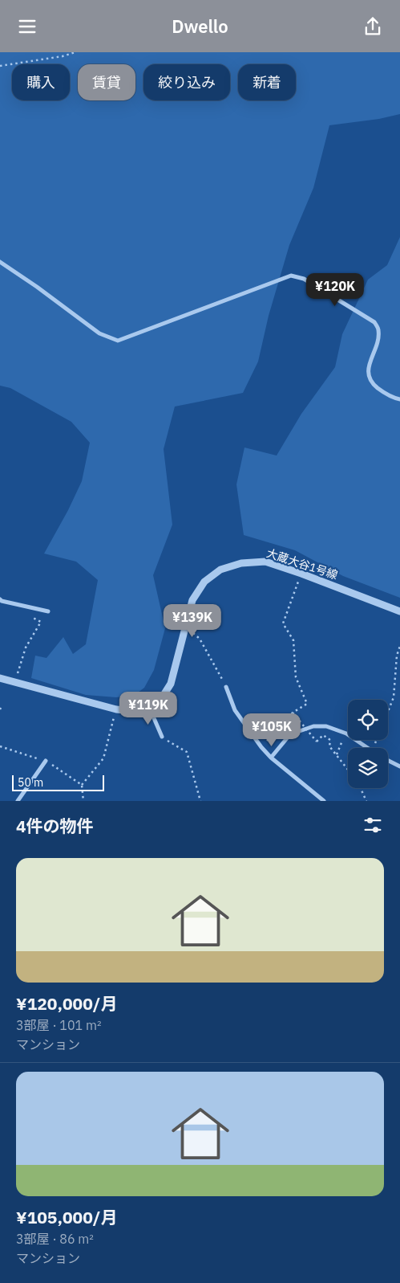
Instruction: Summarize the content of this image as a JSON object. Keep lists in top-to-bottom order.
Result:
{
  "streets": {
    "street": ["大蔵大谷1号線"]
  },
  "scale_bar": "50 m",
  "page": {
    "header": "Dwello",
    "chip": [
      "購入",
      "賃貸",
      "絞り込み",
      "新着"
    ],
    "price": [
      "¥120K",
      "¥139K",
      "¥119K",
      "¥105K"
    ],
    "scale": "50 m",
    "heading": "4件の物件",
    "list": [
      {
        "name": "¥120,000/月",
        "note": "3部屋 · 101 m² · マンション"
      },
      {
        "name": "¥105,000/月",
        "note": "3部屋 · 86 m² · マンション"
      }
    ]
  }
}
